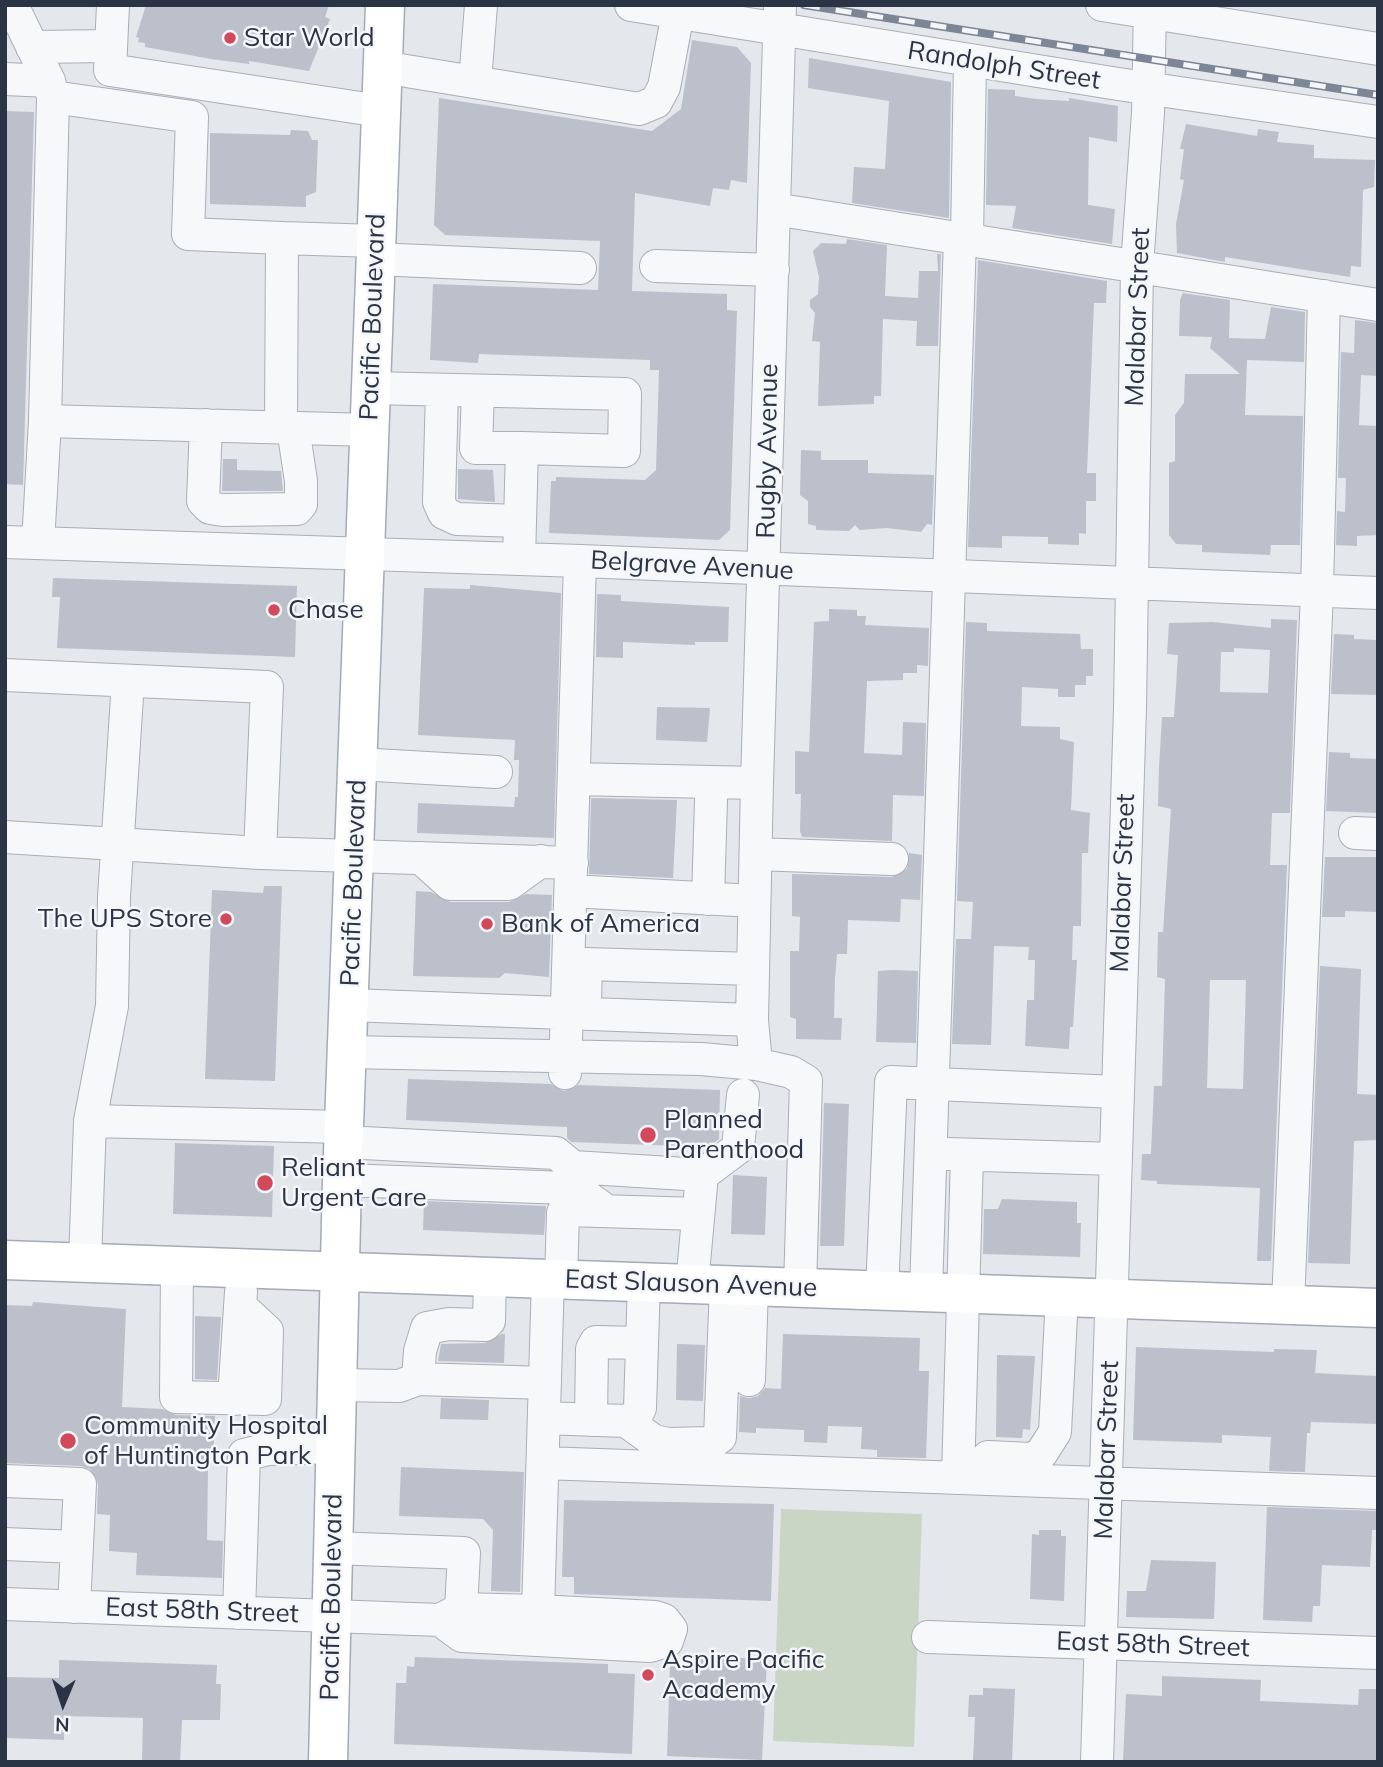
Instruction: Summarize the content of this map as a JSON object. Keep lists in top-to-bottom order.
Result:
{
  "streets": {
    "main road": ["Pacific Boulevard", "East Slauson Avenue"],
    "street": [
      "Randolph Street",
      "Malabar Street",
      "Rugby Avenue",
      "Belgrave Avenue",
      "East 58th Street"
    ]
  },
  "crossings": [
    ["Randolph Street", "Malabar Street"],
    ["Randolph Street", "Rugby Avenue"],
    ["Pacific Boulevard", "Belgrave Avenue"],
    ["Pacific Boulevard", "East Slauson Avenue"],
    ["Pacific Boulevard", "East 58th Street"],
    ["Malabar Street", "Belgrave Avenue"],
    ["Malabar Street", "East Slauson Avenue"],
    ["Malabar Street", "East 58th Street"],
    ["Rugby Avenue", "Belgrave Avenue"]
  ],
  "places": [
    "Star World",
    "Chase",
    "The UPS Store",
    "Bank of America",
    "Planned Parenthood",
    "Reliant Urgent Care",
    "Community Hospital of Huntington Park",
    "Aspire Pacific Academy"
  ],
  "north": "bottom"
}
